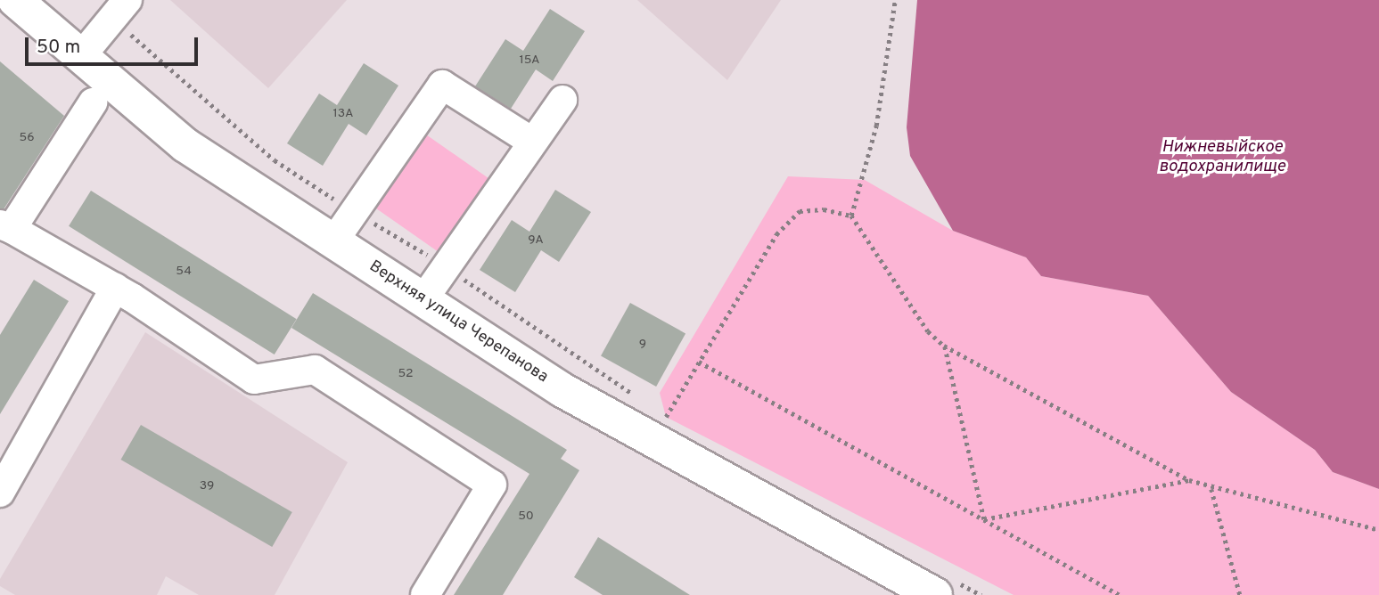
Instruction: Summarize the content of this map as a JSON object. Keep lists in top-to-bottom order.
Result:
{
  "streets": {
    "main road": ["Верхняя улица Черепанова"]
  },
  "water": ["Нижневыйское водохранилище"],
  "house_numbers": [
    "15А",
    "13А",
    "56",
    "9А",
    "54",
    "9",
    "52",
    "39",
    "50"
  ],
  "scale_bar": "50 m"
}
